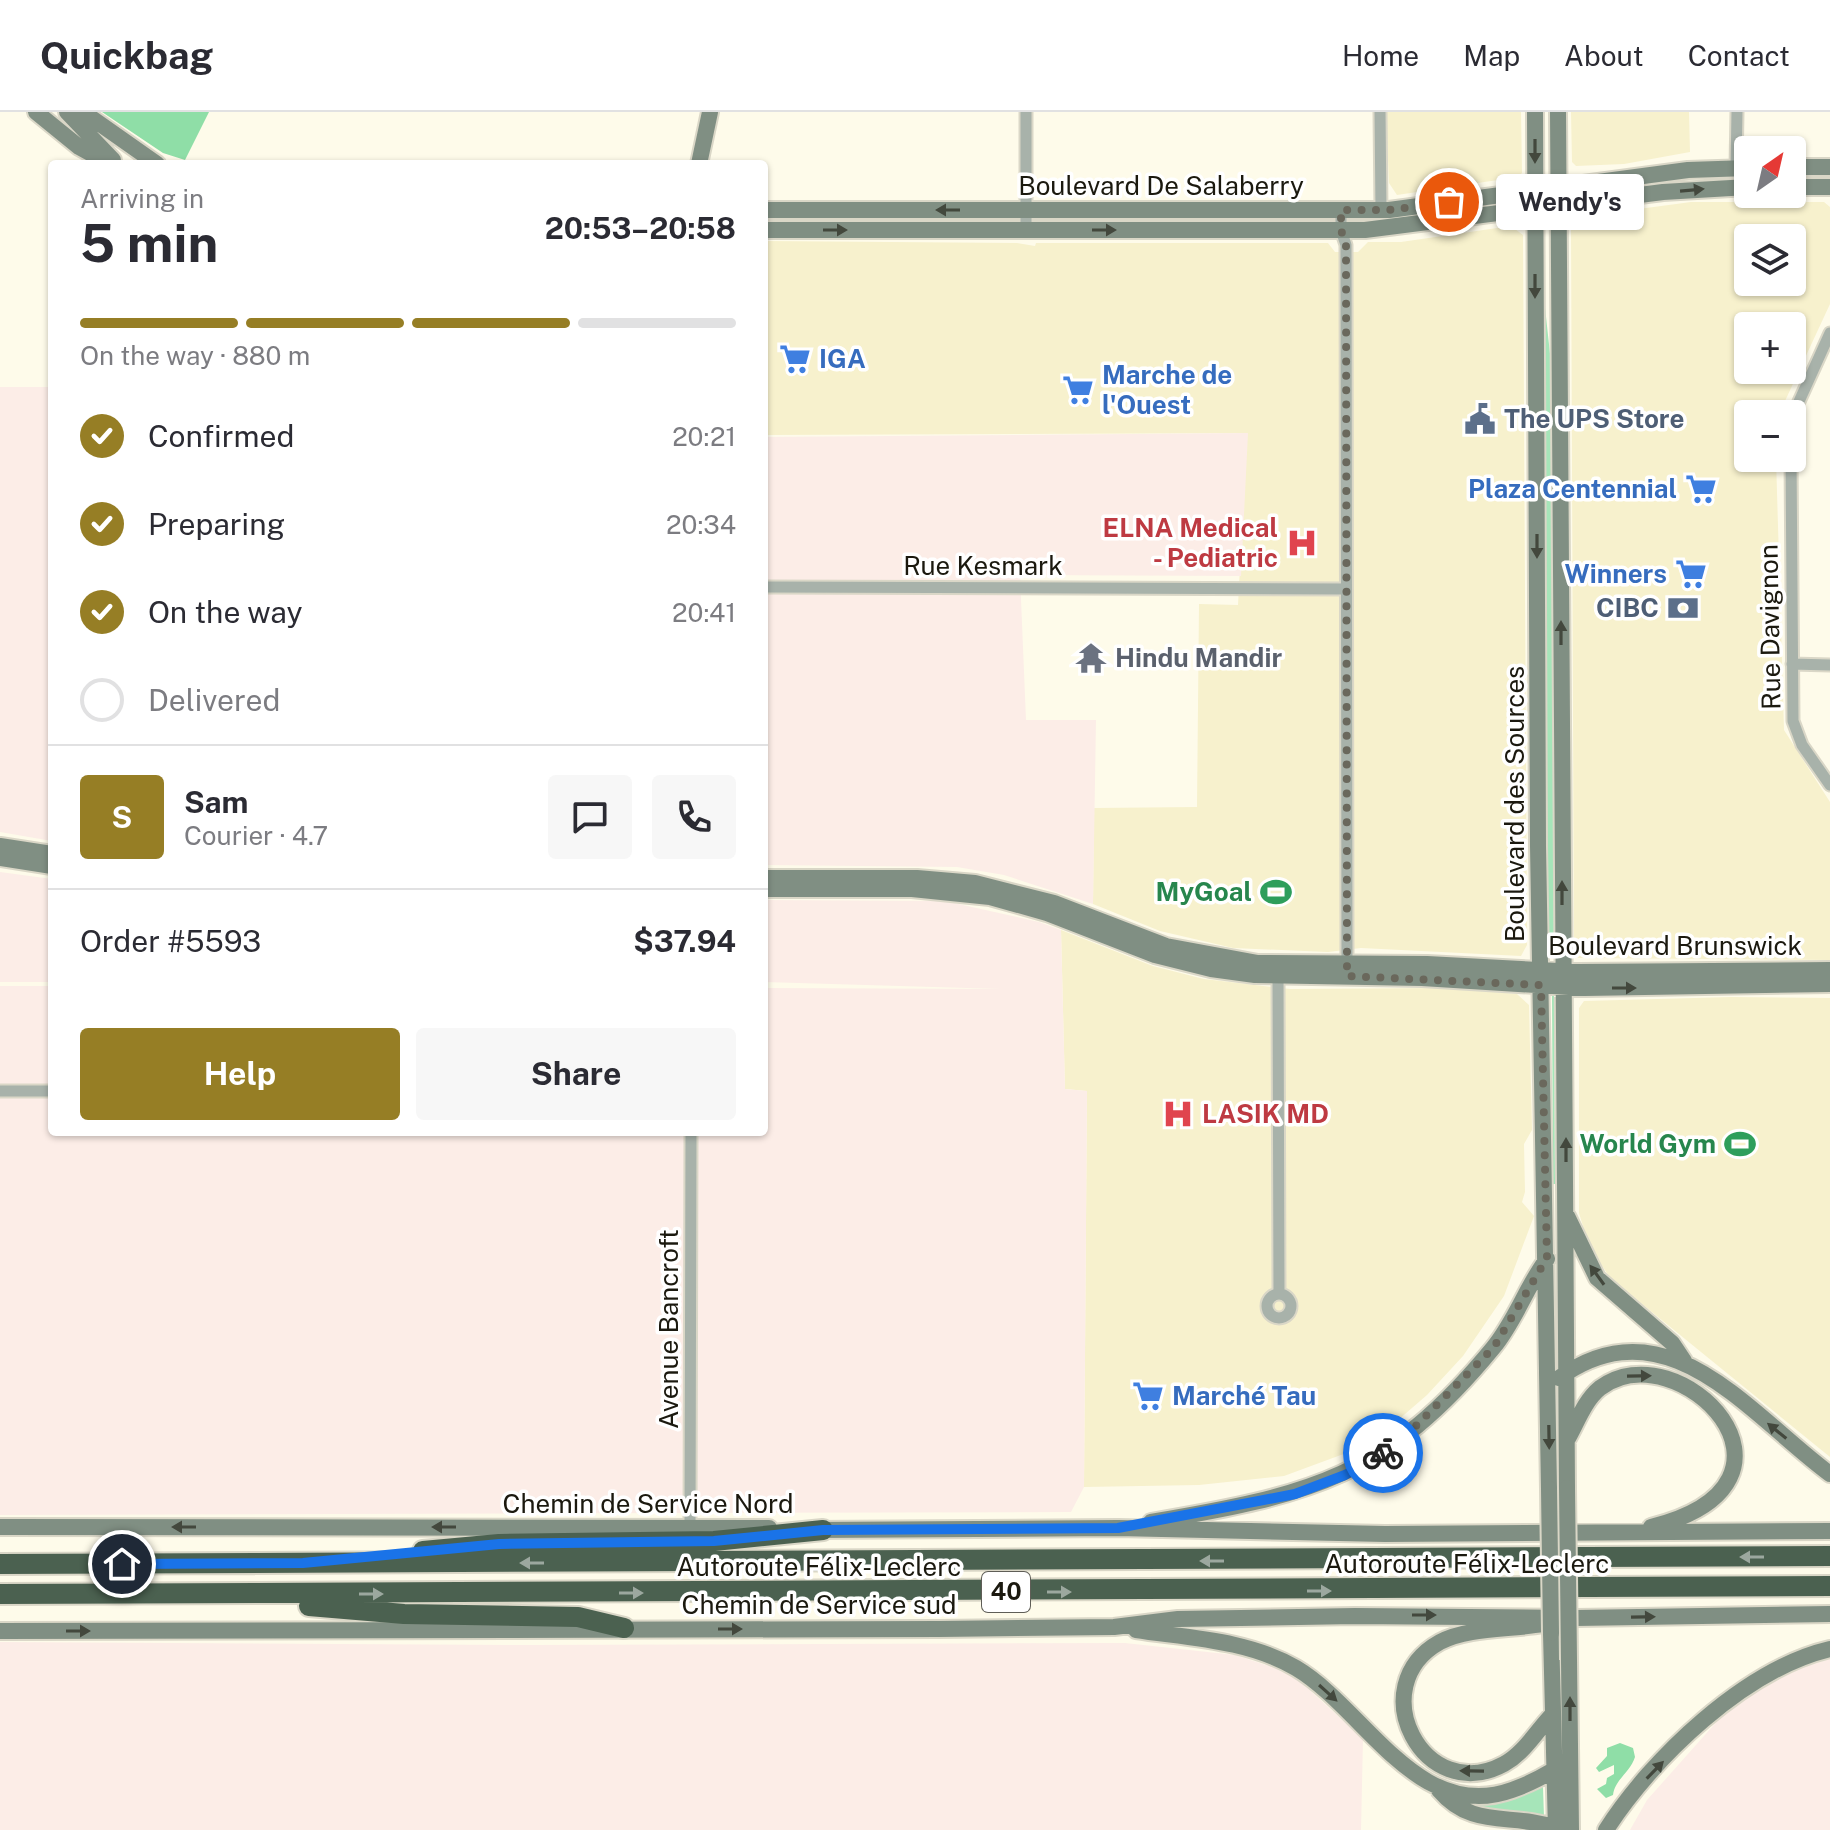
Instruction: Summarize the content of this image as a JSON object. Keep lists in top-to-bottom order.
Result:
{
  "streets": {
    "highway": ["Autoroute Félix-Leclerc", "40"],
    "main road": [
      "Boulevard De Salaberry",
      "Boulevard des Sources",
      "Boulevard Brunswick",
      "Chemin de Service Nord",
      "Chemin de Service sud"
    ],
    "street": ["Rue Kesmark", "Rue Davignon", "Avenue Bancroft"]
  },
  "crossings": [
    ["Boulevard De Salaberry", "Boulevard des Sources"],
    ["Boulevard des Sources", "Boulevard Brunswick"],
    ["Avenue Bancroft", "Chemin de Service Nord"]
  ],
  "one_way": ["Chemin de Service Nord", "Chemin de Service sud"],
  "places": {
    "other": ["Wendy's"],
    "supermarket": [
      "IGA",
      "Marche de l'Ouest",
      "Plaza Centennial",
      "Winners",
      "Marché Tau"
    ],
    "public building": ["The UPS Store"],
    "hospital": ["ELNA Medical - Pediatric", "LASIK MD"],
    "bank": ["CIBC"],
    "temple": ["Hindu Mandir"],
    "sports": ["MyGoal", "World Gym"]
  },
  "north": "top right",
  "page": {
    "header": "Quickbag",
    "nav": [
      "Home",
      "Map",
      "About",
      "Contact"
    ],
    "map_buttons": ["+", "−"],
    "heading": ["5 min", "Arriving in", "20:53–20:58"],
    "panel": [
      "Sam",
      "Courier · 4.7",
      "Order #5593",
      "$37.94"
    ],
    "bubble": "Wendy's",
    "bar": "On the way · 880 m",
    "list": [
      ["Confirmed", "20:21"],
      ["Preparing", "20:34"],
      ["On the way", "20:41"],
      "Delivered"
    ],
    "round": "S",
    "buttons": ["Help", "Share"]
  }
}
